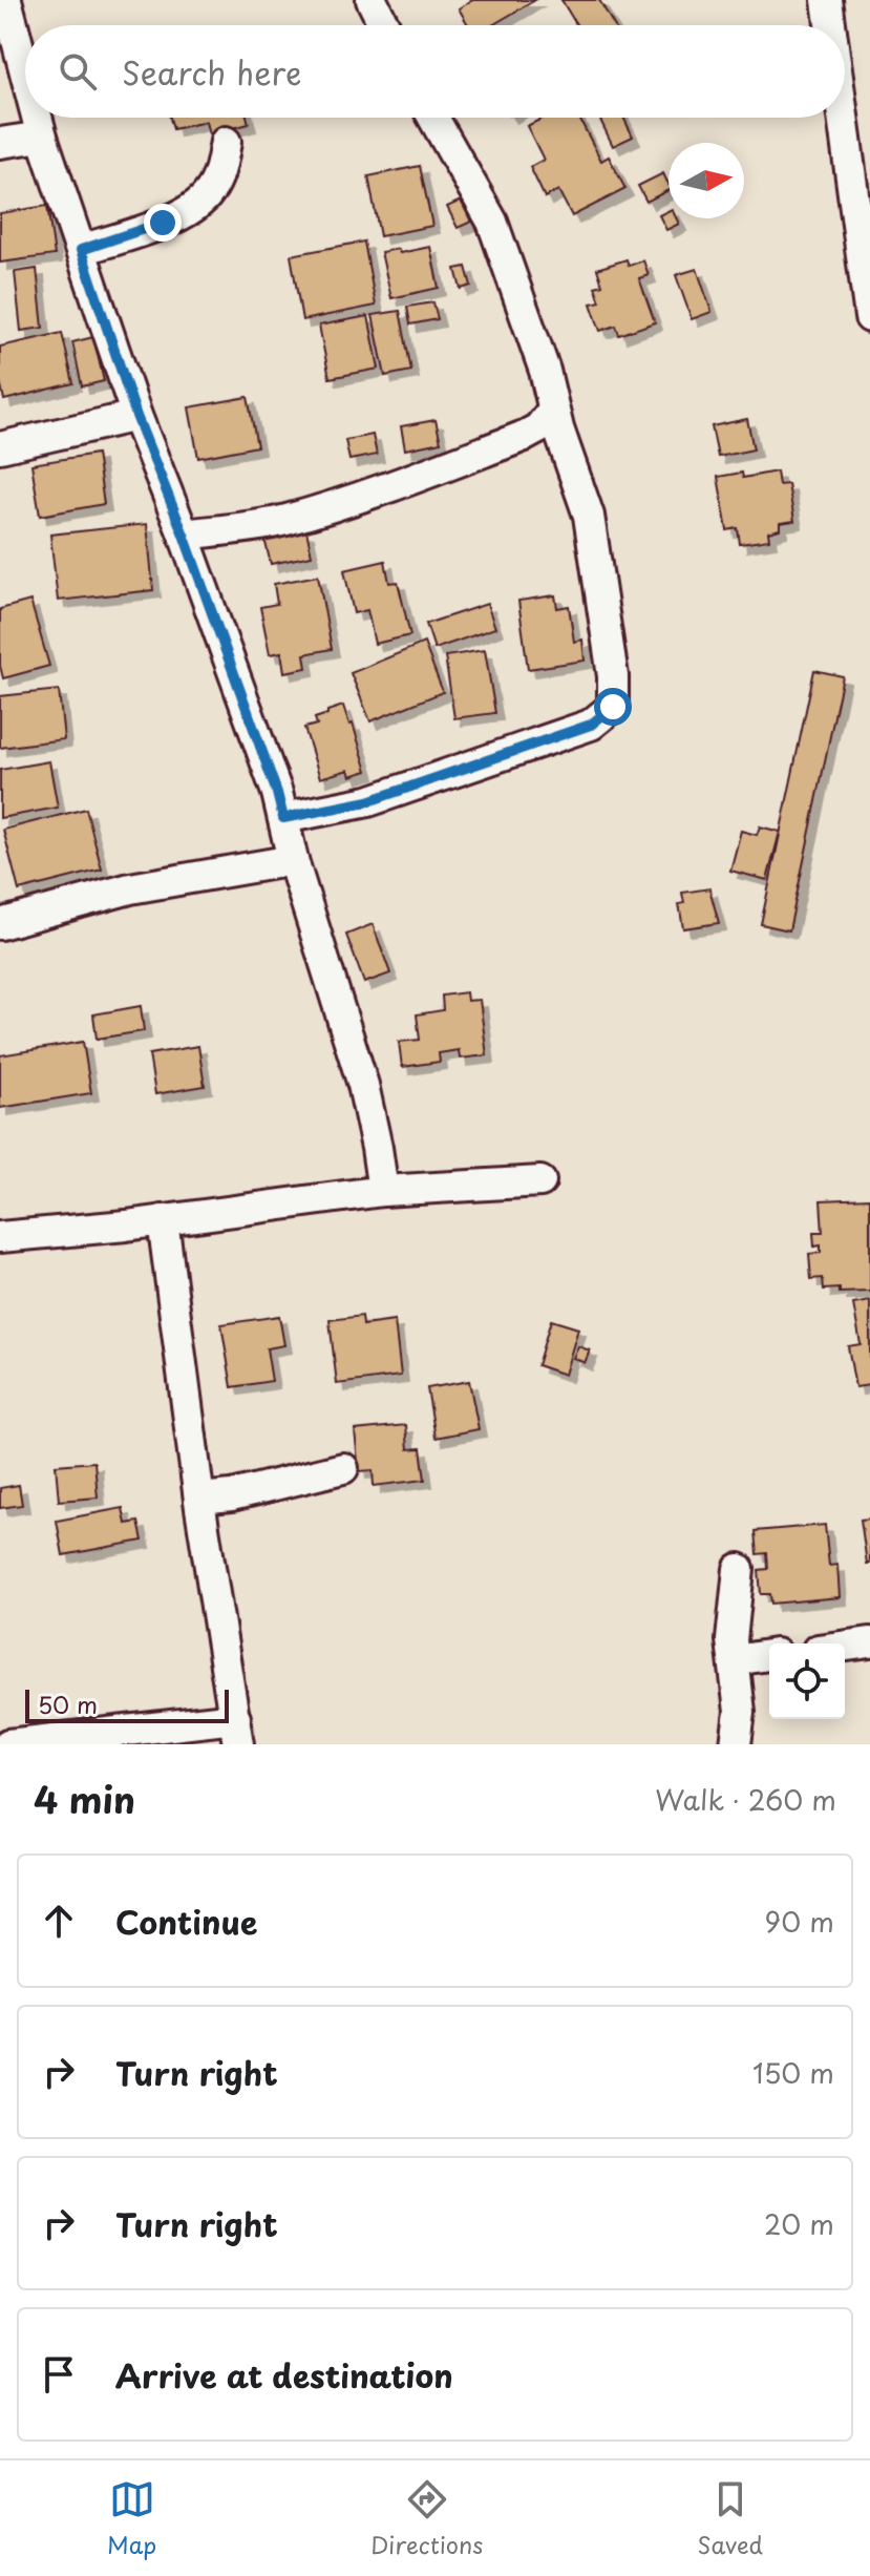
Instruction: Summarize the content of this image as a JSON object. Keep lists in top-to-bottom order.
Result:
{
  "scale_bar": "50 m",
  "north": "right",
  "page": {
    "search": "Search here",
    "scale": "50 m",
    "heading": ["4 min", "Walk · 260 m"],
    "list": [
      ["Continue", "90 m"],
      ["Turn right", "150 m"],
      ["Turn right", "20 m"],
      "Arrive at destination"
    ],
    "nav": ["Map", "Directions", "Saved"]
  }
}
